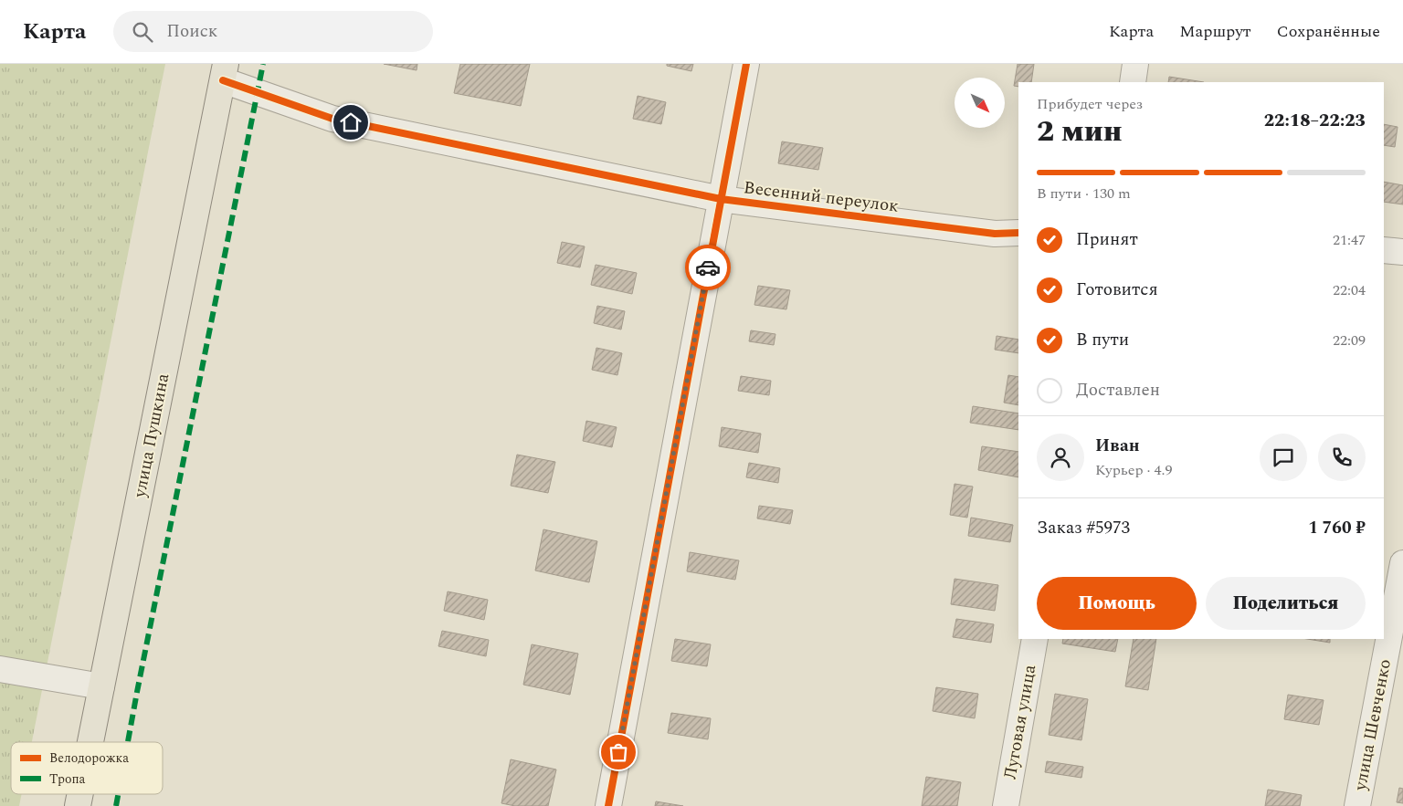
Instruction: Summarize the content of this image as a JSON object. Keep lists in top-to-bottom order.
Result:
{
  "streets": {
    "main road": ["улица Пушкина"],
    "street": ["Весенний переулок", "Луговая улица", "улица Шевченко"]
  },
  "crossings": [
    ["Весенний переулок", "улица Пушкина"]
  ],
  "legend": ["Велодорожка", "Тропа"],
  "north": "bottom right",
  "page": {
    "header": "Карта",
    "search": "Поиск",
    "nav": ["Карта", "Маршрут", "Сохранённые"],
    "heading": ["2 мин", "Прибудет через", "22:18–22:23"],
    "panel": [
      "Иван",
      "Курьер · 4.9",
      "Заказ #5973",
      "1 760 ₽"
    ],
    "bar": "В пути · 130 m",
    "list": [
      ["Принят", "21:47"],
      ["Готовится", "22:04"],
      ["В пути", "22:09"],
      "Доставлен"
    ],
    "buttons": ["Помощь", "Поделиться"]
  }
}
